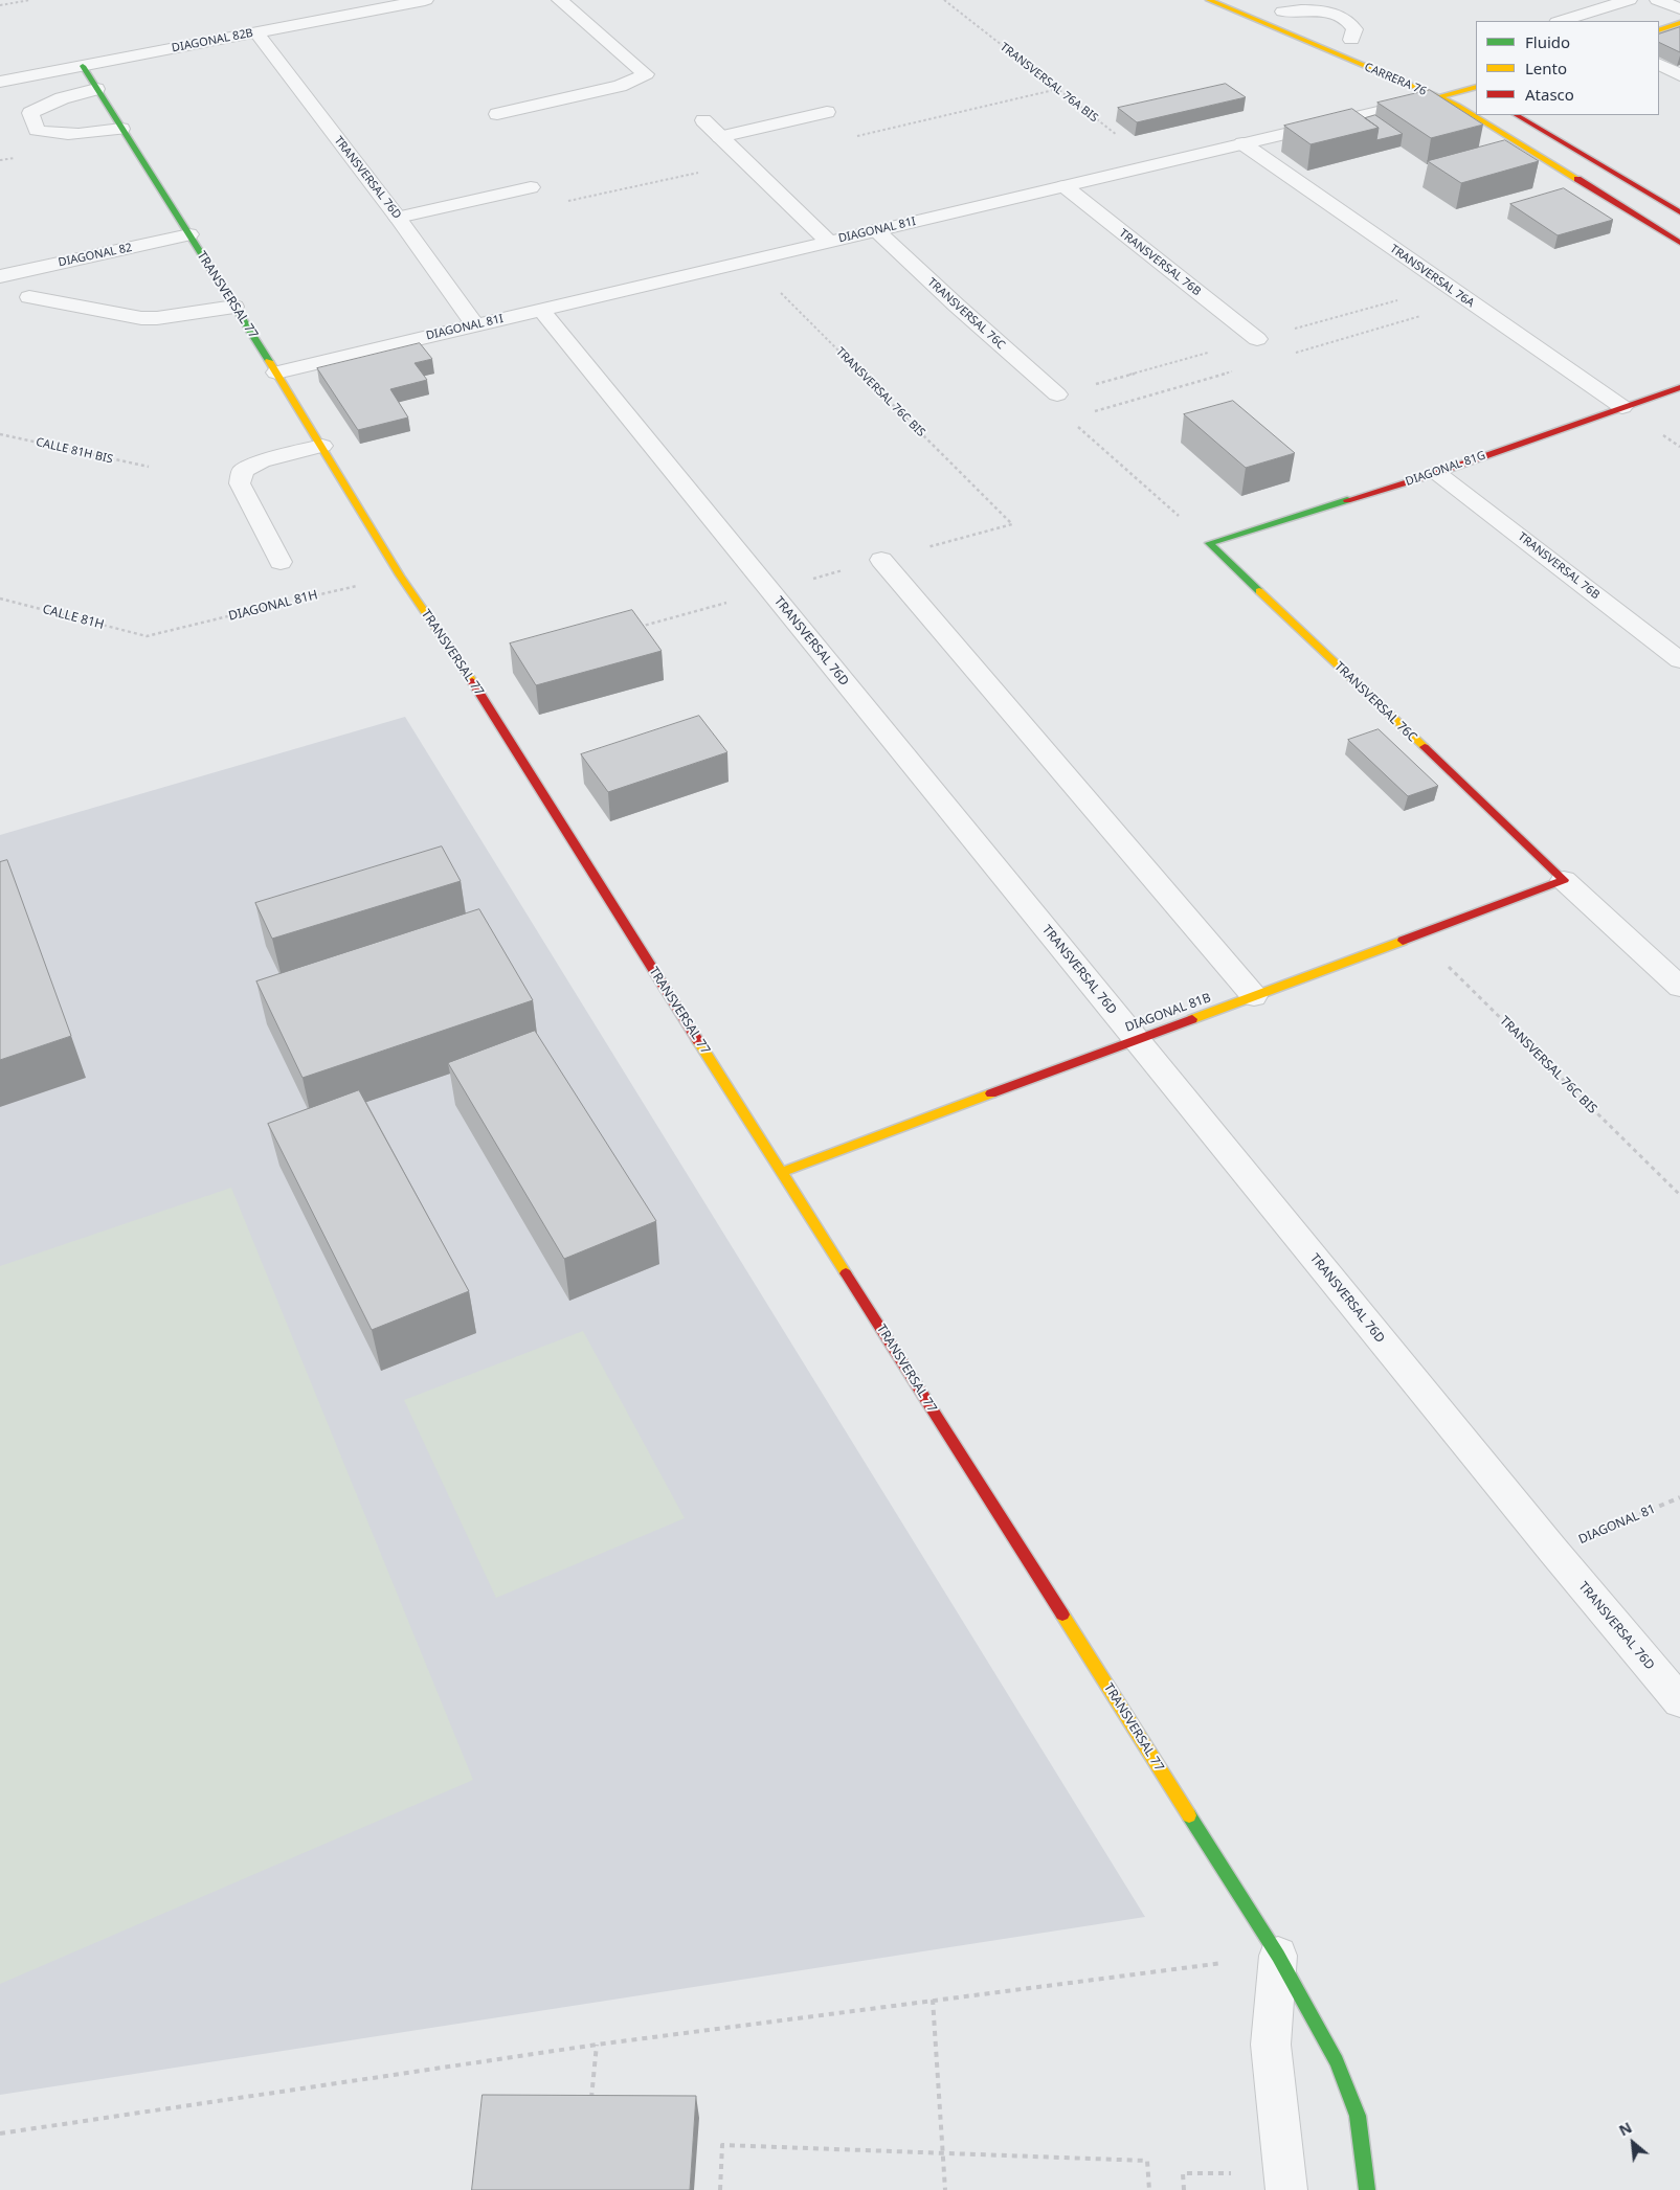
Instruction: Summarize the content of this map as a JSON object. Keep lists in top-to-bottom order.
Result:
{
  "streets": {
    "street": [
      "DIAGONAL 82B",
      "CARRERA 76",
      "TRANSVERSAL 76D",
      "DIAGONAL 81I",
      "DIAGONAL 82",
      "TRANSVERSAL 76B",
      "TRANSVERSAL 76A",
      "TRANSVERSAL 77",
      "TRANSVERSAL 76C",
      "DIAGONAL 81G",
      "DIAGONAL 81B"
    ],
    "path": [
      "TRANSVERSAL 76A BIS",
      "TRANSVERSAL 76C BIS",
      "CALLE 81H BIS",
      "DIAGONAL 81H",
      "CALLE 81H",
      "DIAGONAL 81"
    ]
  },
  "crossings": [
    ["DIAGONAL 82B", "TRANSVERSAL 76D"],
    ["DIAGONAL 82B", "TRANSVERSAL 77"],
    ["CARRERA 76", "DIAGONAL 81I"],
    ["TRANSVERSAL 76A BIS", "DIAGONAL 81I"],
    ["TRANSVERSAL 76D", "DIAGONAL 81I"],
    ["TRANSVERSAL 76D", "DIAGONAL 81B"],
    ["TRANSVERSAL 76D", "DIAGONAL 81"],
    ["DIAGONAL 81I", "TRANSVERSAL 76B"],
    ["DIAGONAL 81I", "TRANSVERSAL 76A"],
    ["DIAGONAL 81I", "TRANSVERSAL 77"],
    ["DIAGONAL 81I", "TRANSVERSAL 76C"],
    ["DIAGONAL 81I", "TRANSVERSAL 76C BIS"],
    ["DIAGONAL 82", "TRANSVERSAL 77"],
    ["TRANSVERSAL 76B", "DIAGONAL 81G"],
    ["TRANSVERSAL 76A", "DIAGONAL 81G"],
    ["TRANSVERSAL 77", "DIAGONAL 81H"],
    ["TRANSVERSAL 77", "DIAGONAL 81B"],
    ["TRANSVERSAL 76C", "DIAGONAL 81G"],
    ["TRANSVERSAL 76C", "DIAGONAL 81B"],
    ["TRANSVERSAL 76C BIS", "DIAGONAL 81B"],
    ["DIAGONAL 81H", "CALLE 81H"]
  ],
  "legend": ["Fluido", "Lento", "Atasco"],
  "north": "top left"
}
